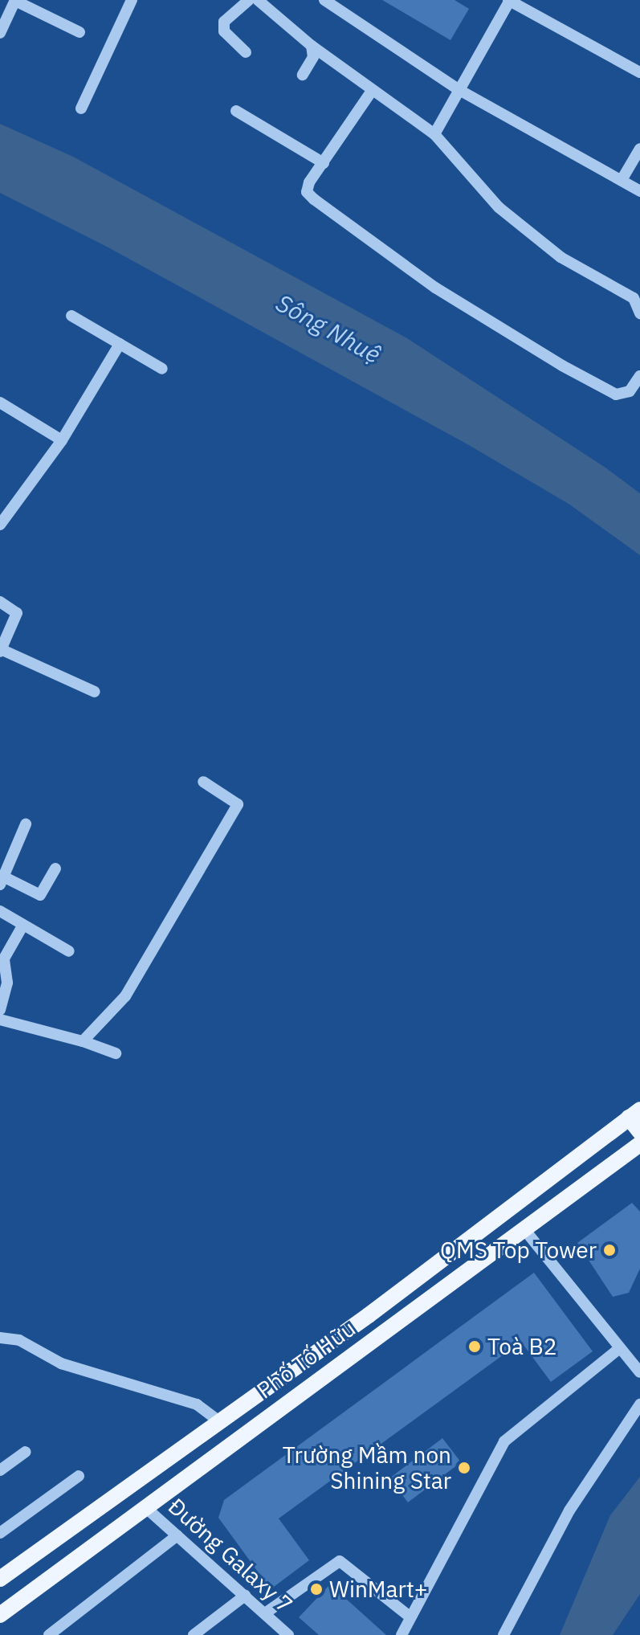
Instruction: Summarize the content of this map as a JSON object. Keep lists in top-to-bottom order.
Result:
{
  "streets": {
    "main road": ["Phố Tố Hữu"],
    "street": ["Đường Galaxy 7"]
  },
  "crossings": [
    ["Phố Tố Hữu", "Đường Galaxy 7"]
  ],
  "water": ["Sông Nhuệ"],
  "places": [
    "QMS Top Tower",
    "Toà B2",
    "Trường Mầm non Shining Star",
    "WinMart+"
  ]
}
